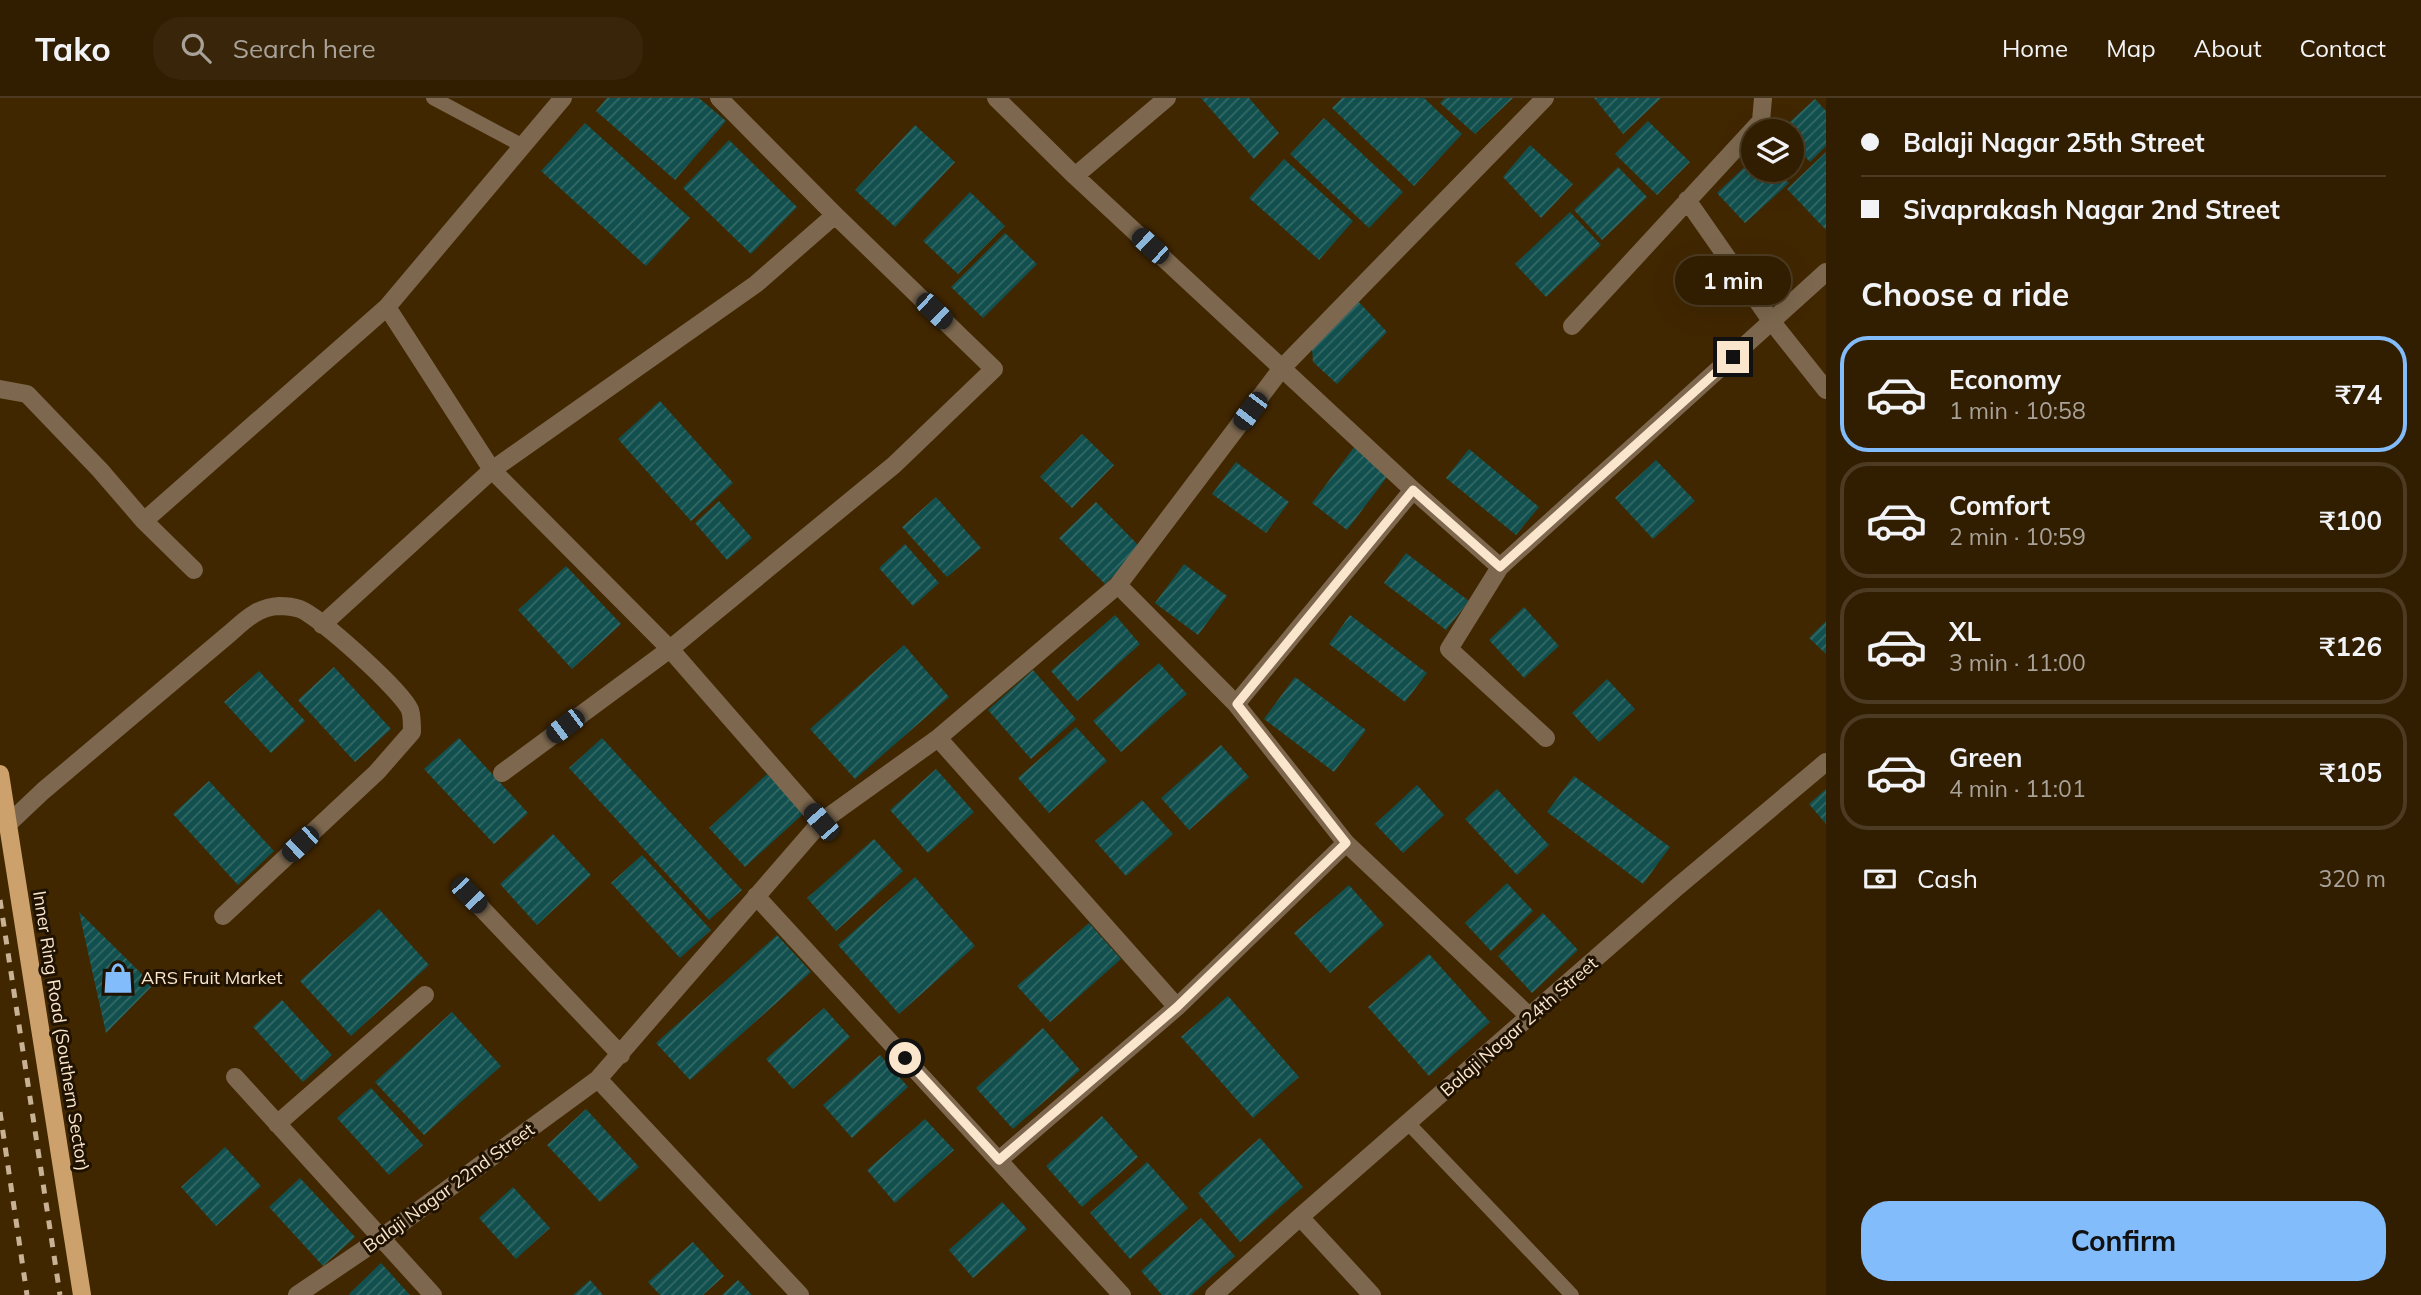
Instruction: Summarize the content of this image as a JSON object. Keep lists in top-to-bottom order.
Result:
{
  "streets": {
    "main road": ["Inner Ring Road (Southern Sector)"],
    "street": ["Balaji Nagar 24th Street", "Balaji Nagar 22nd Street"]
  },
  "places": {
    "shop": ["ARS Fruit Market"]
  },
  "page": {
    "header": "Tako",
    "search": "Search here",
    "nav": [
      "Home",
      "Map",
      "About",
      "Contact"
    ],
    "banner": ["Balaji Nagar 25th Street", "Sivaprakash Nagar 2nd Street"],
    "heading": "Choose a ride",
    "bubble": "1 min",
    "list": [
      {
        "name": "Economy",
        "note": "1 min · 10:58",
        "value": "₹74"
      },
      {
        "name": "Comfort",
        "note": "2 min · 10:59",
        "value": "₹100"
      },
      {
        "name": "XL",
        "note": "3 min · 11:00",
        "value": "₹126"
      },
      {
        "name": "Green",
        "note": "4 min · 11:01",
        "value": "₹105"
      }
    ],
    "pay": ["Cash", "320 m"],
    "buttons": "Confirm"
  }
}
